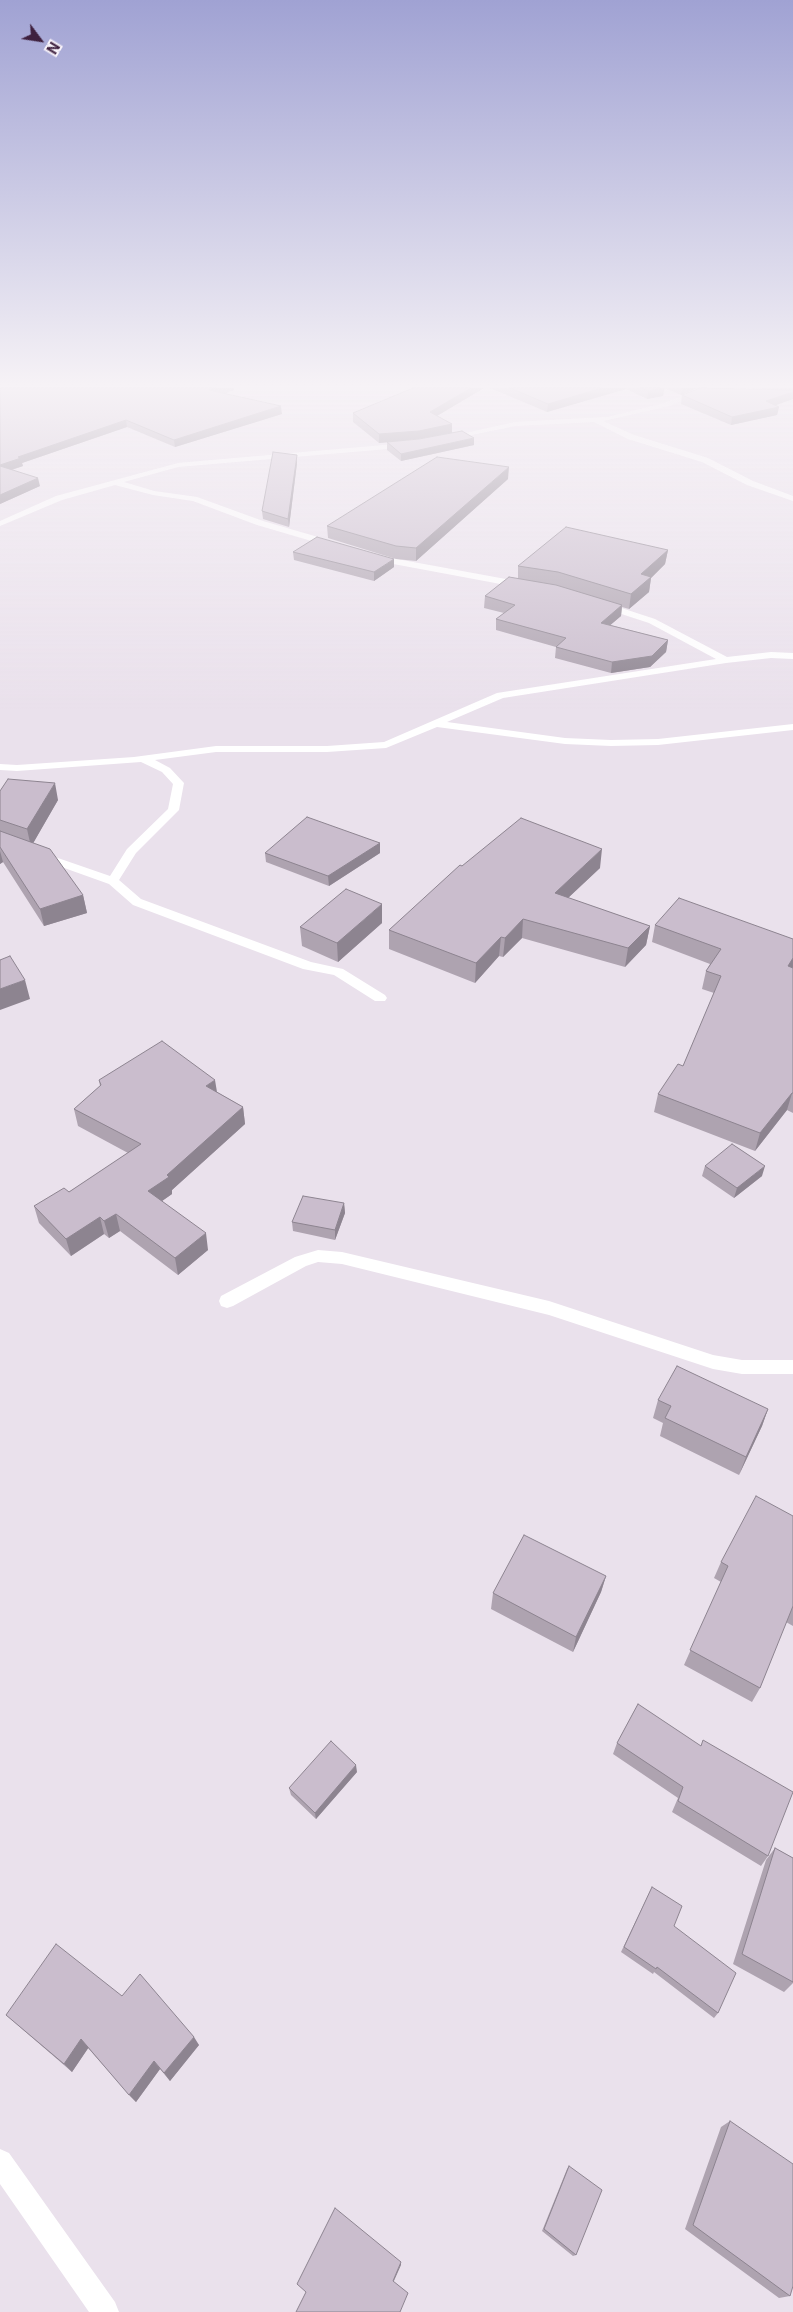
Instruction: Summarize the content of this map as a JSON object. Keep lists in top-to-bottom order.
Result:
{
  "north": "bottom right"
}
